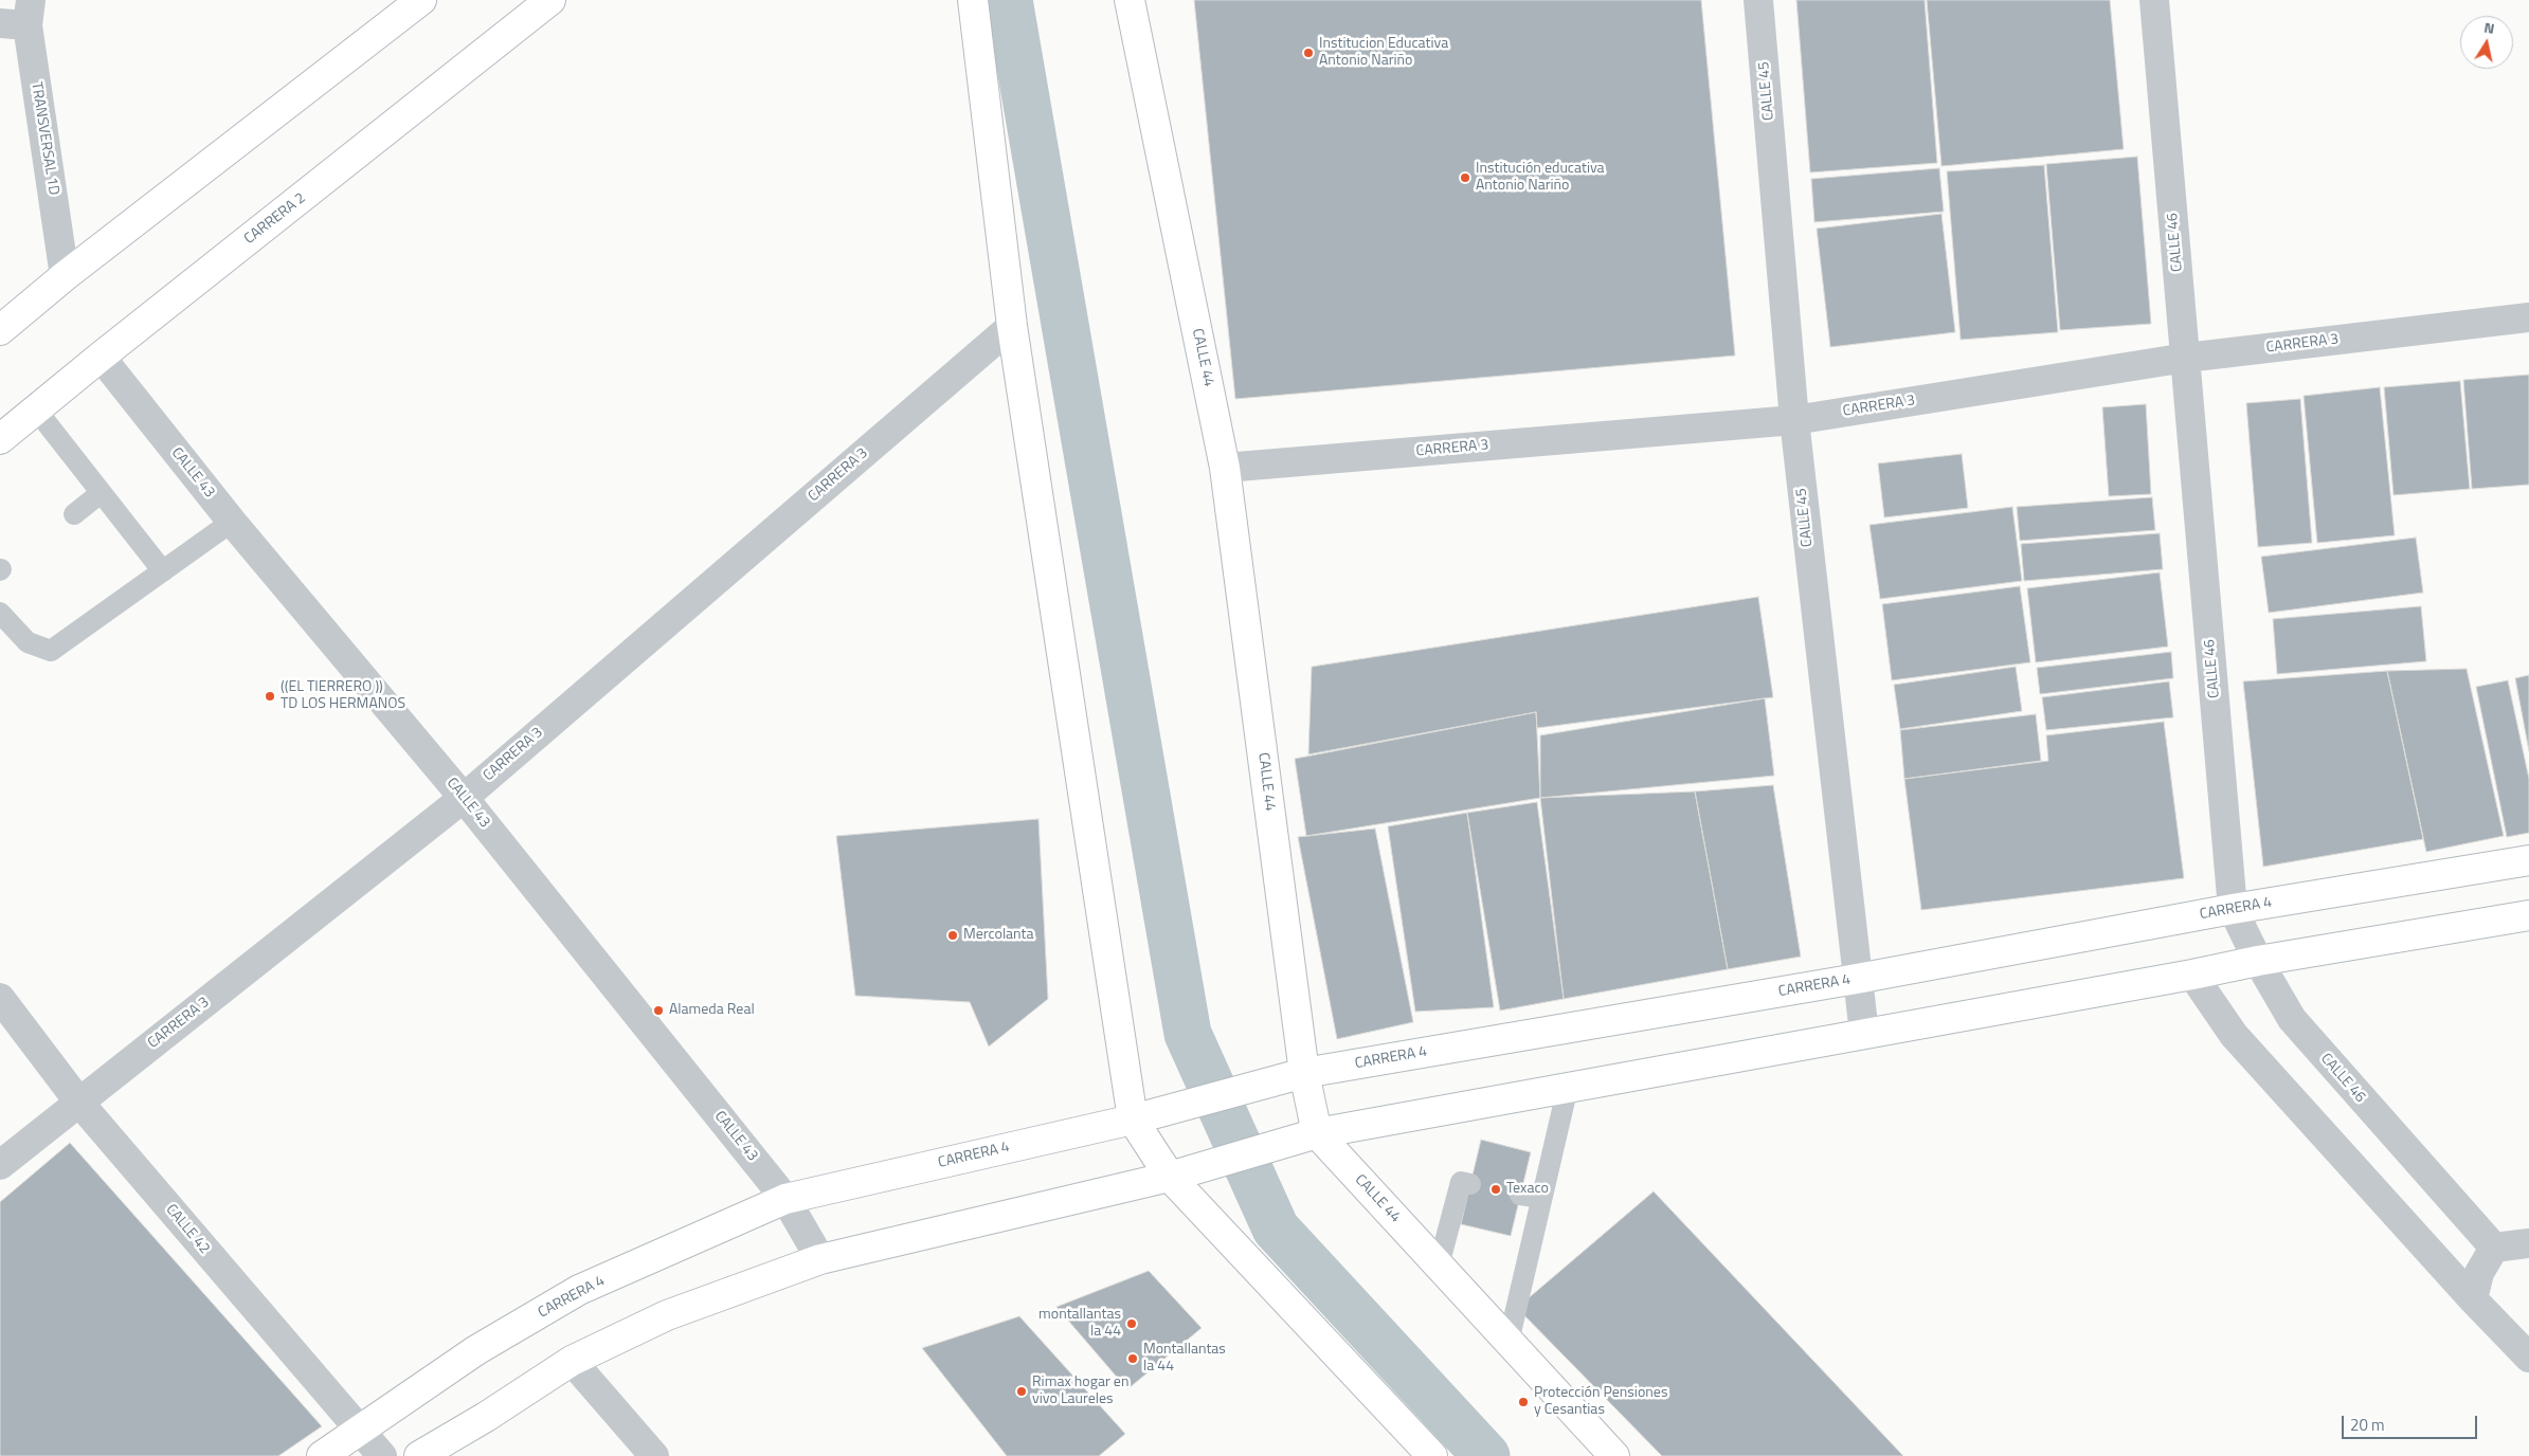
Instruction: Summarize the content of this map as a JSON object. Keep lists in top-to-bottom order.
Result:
{
  "streets": {
    "street": [
      "CALLE 45",
      "TRANSVERSAL 1D",
      "CARRERA 2",
      "CALLE 46",
      "CARRERA 3",
      "CALLE 44",
      "CALLE 43",
      "CARRERA 4",
      "CALLE 42"
    ]
  },
  "crossings": [
    ["CALLE 45", "CARRERA 3"],
    ["CALLE 45", "CARRERA 4"],
    ["CARRERA 2", "CALLE 43"],
    ["CALLE 46", "CARRERA 3"],
    ["CALLE 46", "CARRERA 4"],
    ["CARRERA 3", "CALLE 44"],
    ["CARRERA 3", "CALLE 43"],
    ["CARRERA 3", "CALLE 42"],
    ["CALLE 44", "CARRERA 4"],
    ["CALLE 43", "CARRERA 4"],
    ["CARRERA 4", "CALLE 42"]
  ],
  "places": [
    "Institucion Educativa Antonio Nariño",
    "Institución educativa Antonio Nariño",
    "((EL TIERRERO )) TD LOS HERMANOS",
    "Mercolanta",
    "Alameda Real",
    "Texaco",
    "montallantas la 44",
    "Montallantas la 44",
    "Rimax hogar en vivo Laureles",
    "Protección Pensiones y Cesantias"
  ],
  "scale_bar": "20 m",
  "north": "top"
}
